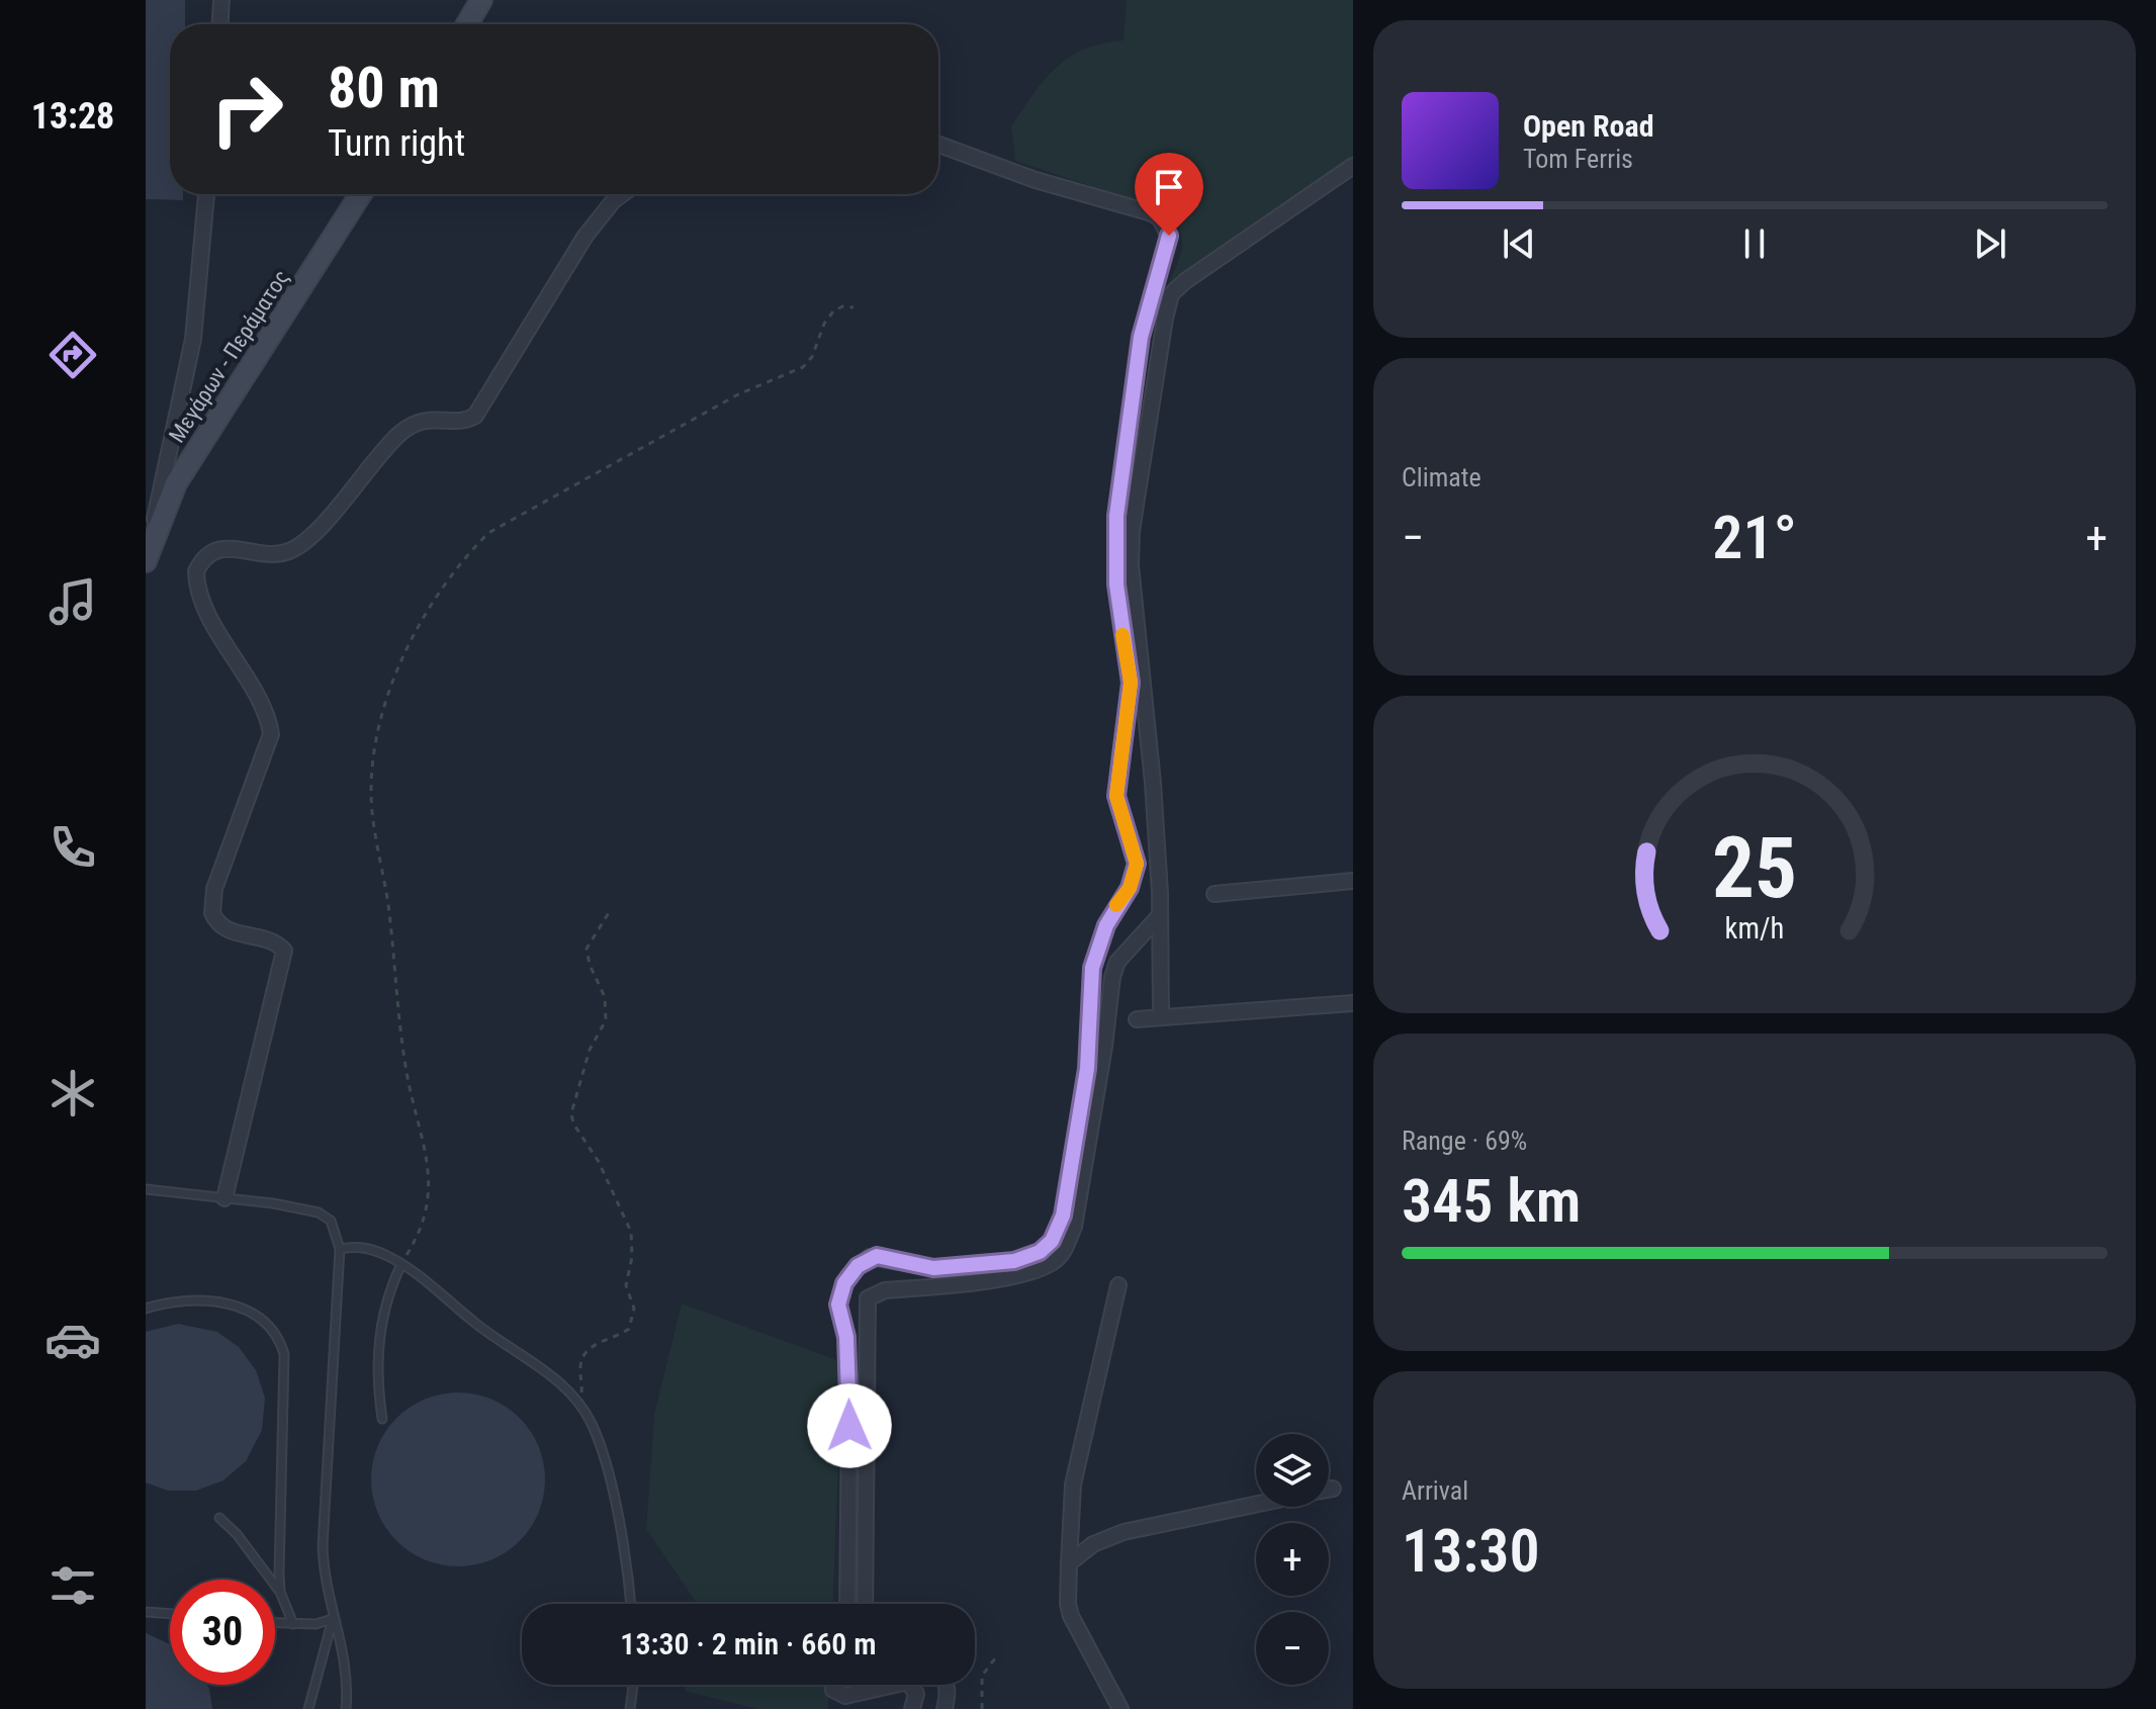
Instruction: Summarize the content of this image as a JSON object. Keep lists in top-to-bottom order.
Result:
{
  "streets": {
    "main road": ["Μεγάρων - Περάματος"]
  },
  "page": {
    "tabs": "13:28",
    "turn": ["80 m", "Turn right"],
    "song": ["Open Road", "Tom Ferris"],
    "tile": [
      "Climate",
      ["Range · 69%", "345 km"],
      ["Arrival", "13:30"]
    ],
    "heat": ["−", "21°", "+"],
    "map_buttons": ["+", "−"],
    "limit": "30",
    "trip": "13:30 · 2 min · 660 m",
    "gauge": ["25", "km/h"]
  }
}
